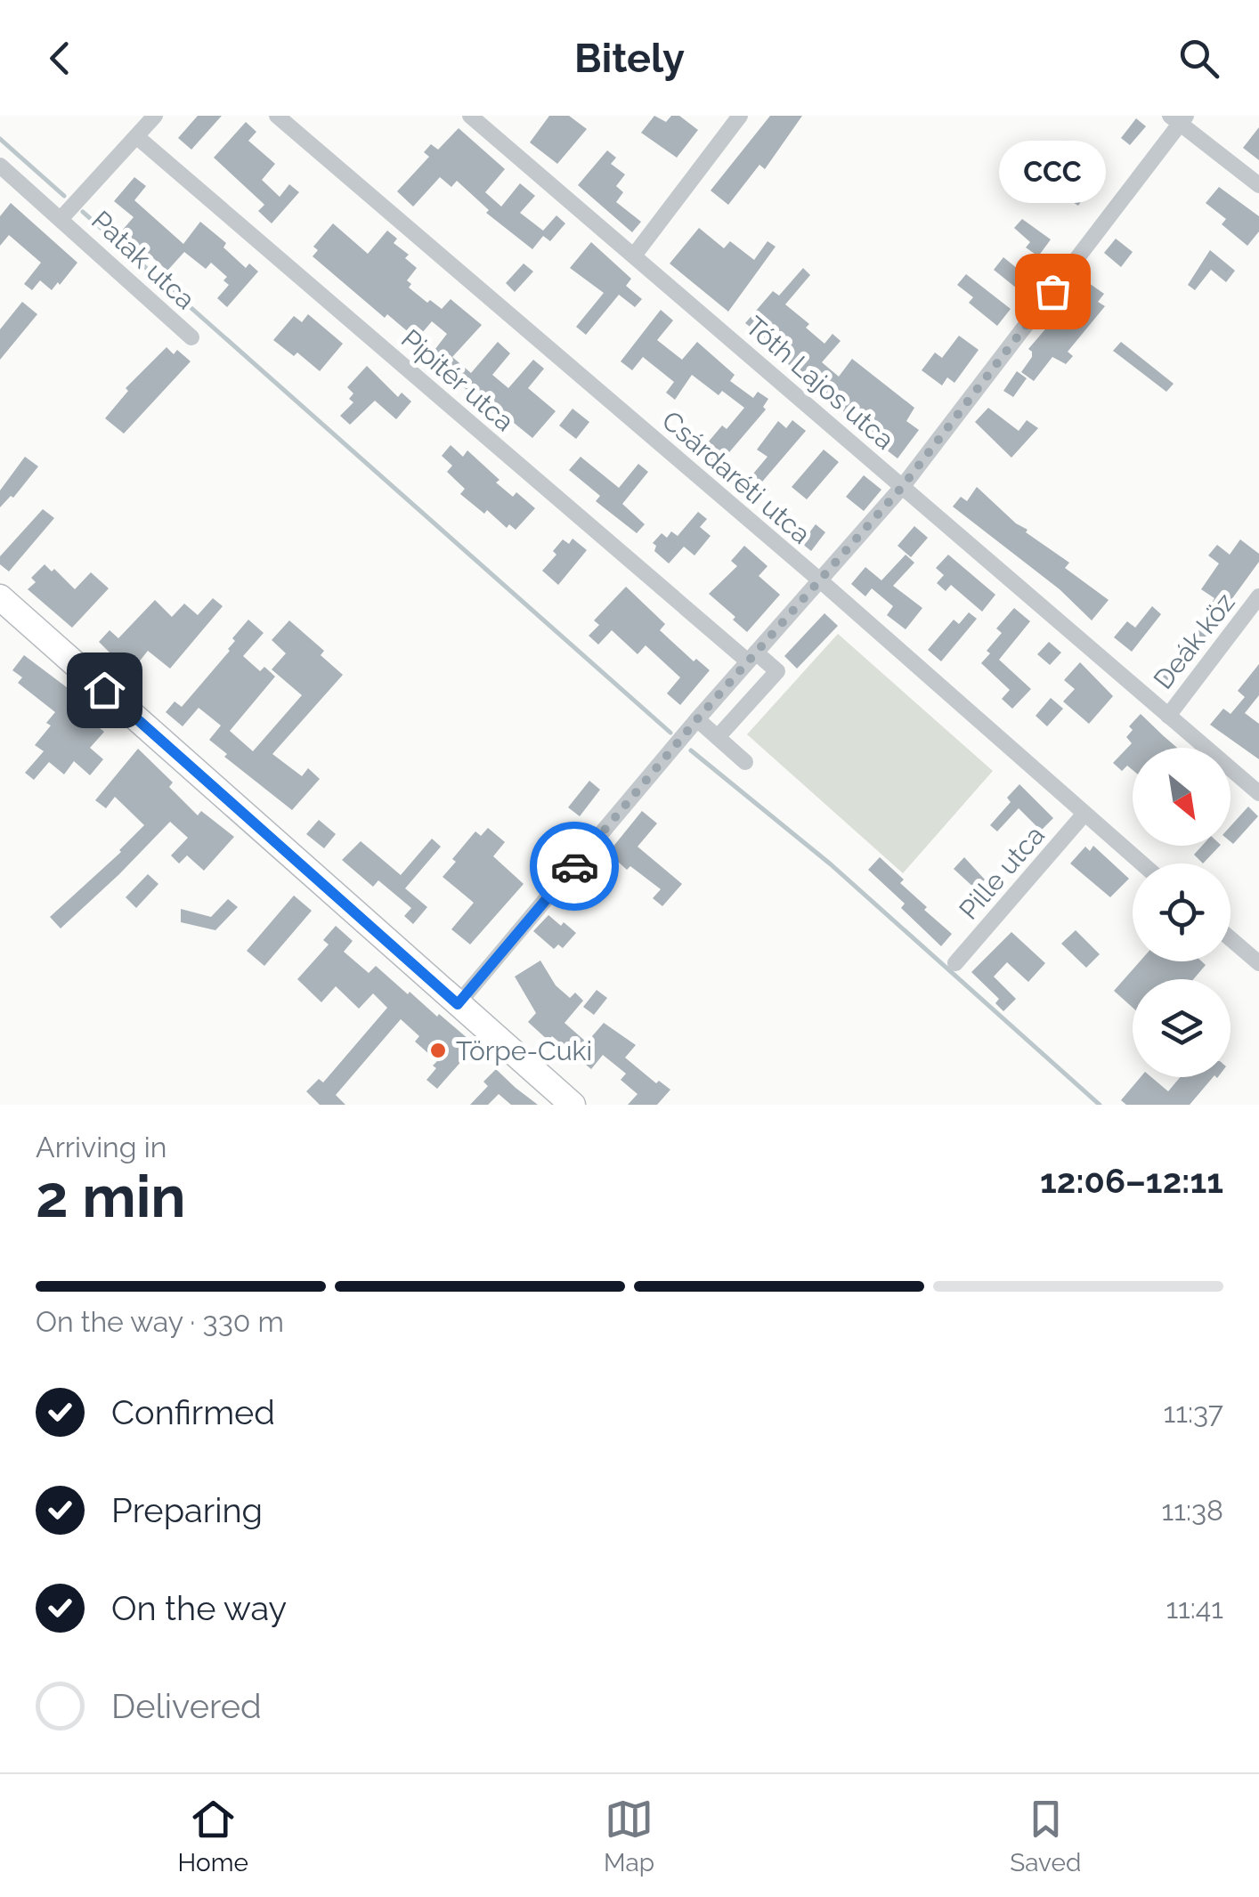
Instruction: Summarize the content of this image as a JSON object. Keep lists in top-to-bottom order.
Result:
{
  "streets": {
    "street": [
      "Patak utca",
      "Pipitér utca",
      "Tóth Lajos utca",
      "Csárdaréti utca",
      "Deák köz",
      "Pille utca"
    ]
  },
  "crossings": [
    ["Patak utca", "Pipitér utca"],
    ["Tóth Lajos utca", "Deák köz"],
    ["Csárdaréti utca", "Pille utca"]
  ],
  "places": ["CCC", "Törpe-Cuki"],
  "north": "bottom right",
  "page": {
    "header": "Bitely",
    "bubble": "CCC",
    "heading": ["2 min", "Arriving in", "12:06–12:11"],
    "bar": "On the way · 330 m",
    "list": [
      ["Confirmed", "11:37"],
      ["Preparing", "11:38"],
      ["On the way", "11:41"],
      "Delivered"
    ],
    "tabs": ["Home", "Map", "Saved"]
  }
}
